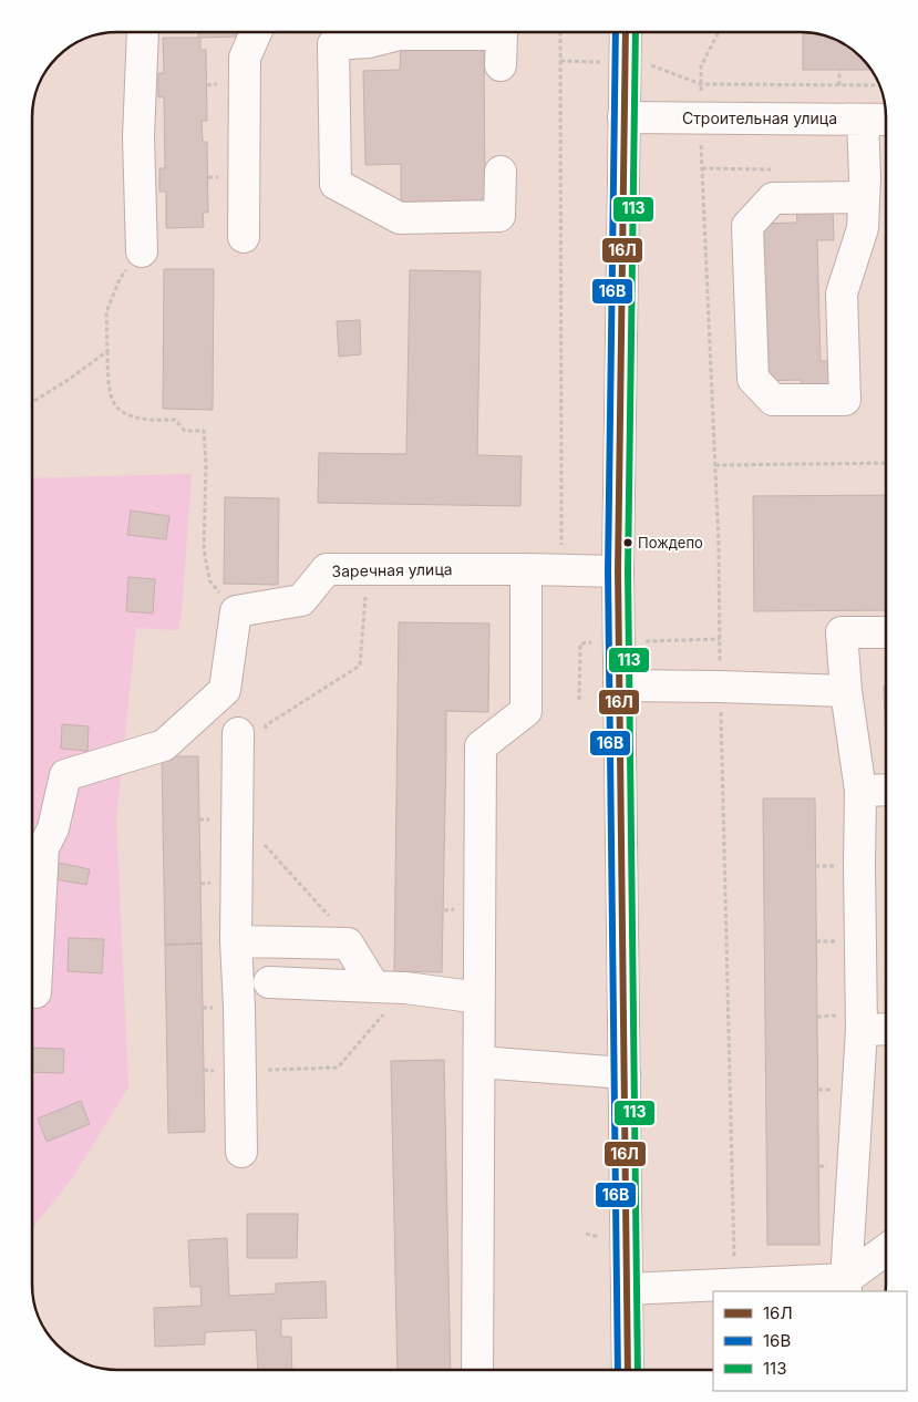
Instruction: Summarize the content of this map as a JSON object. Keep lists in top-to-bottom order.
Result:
{
  "streets": {
    "main road": ["Строительная улица", "Заречная улица"]
  },
  "places": ["Пождепо"],
  "lines": ["transit line 16Л", "transit line 16В", "transit line 113"],
  "legend": ["16Л", "16В", "113"]
}
